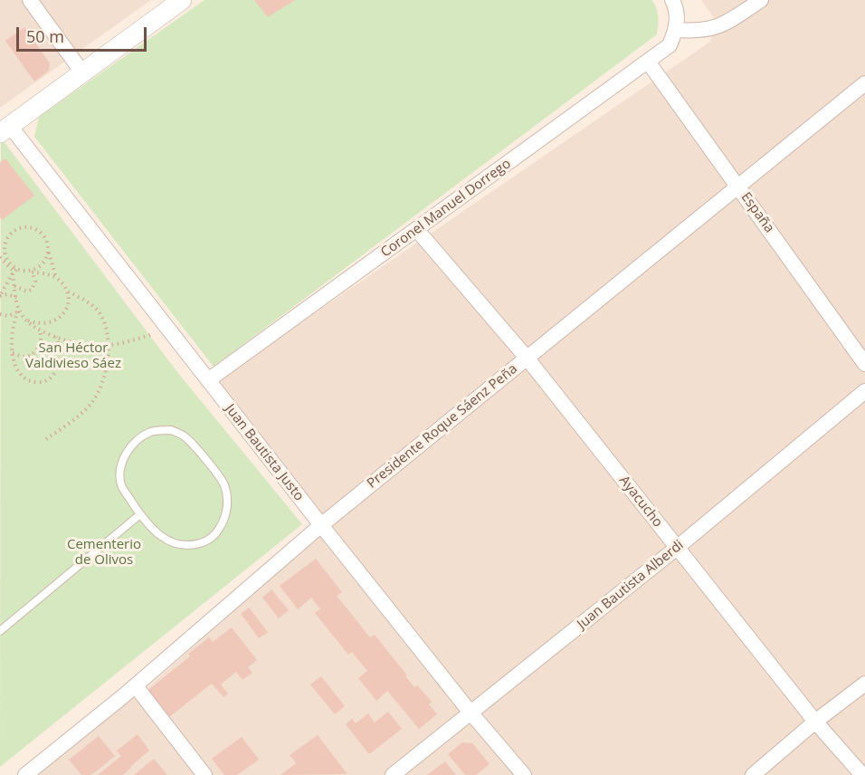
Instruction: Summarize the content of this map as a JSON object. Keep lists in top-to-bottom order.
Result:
{
  "streets": {
    "street": [
      "Coronel Manuel Dorrego",
      "España",
      "Presidente Roque Sáenz Peña",
      "Juan Bautista Justo",
      "Ayacucho",
      "Juan Bautista Alberdi"
    ]
  },
  "crossings": [
    ["Coronel Manuel Dorrego", "España"],
    ["Coronel Manuel Dorrego", "Juan Bautista Justo"],
    ["Coronel Manuel Dorrego", "Ayacucho"],
    ["España", "Presidente Roque Sáenz Peña"],
    ["Presidente Roque Sáenz Peña", "Juan Bautista Justo"],
    ["Presidente Roque Sáenz Peña", "Ayacucho"],
    ["Juan Bautista Justo", "Juan Bautista Alberdi"],
    ["Ayacucho", "Juan Bautista Alberdi"]
  ],
  "parks": ["San Héctor Valdivieso Sáez", "Cementerio de Olivos"],
  "scale_bar": "50 m"
}
